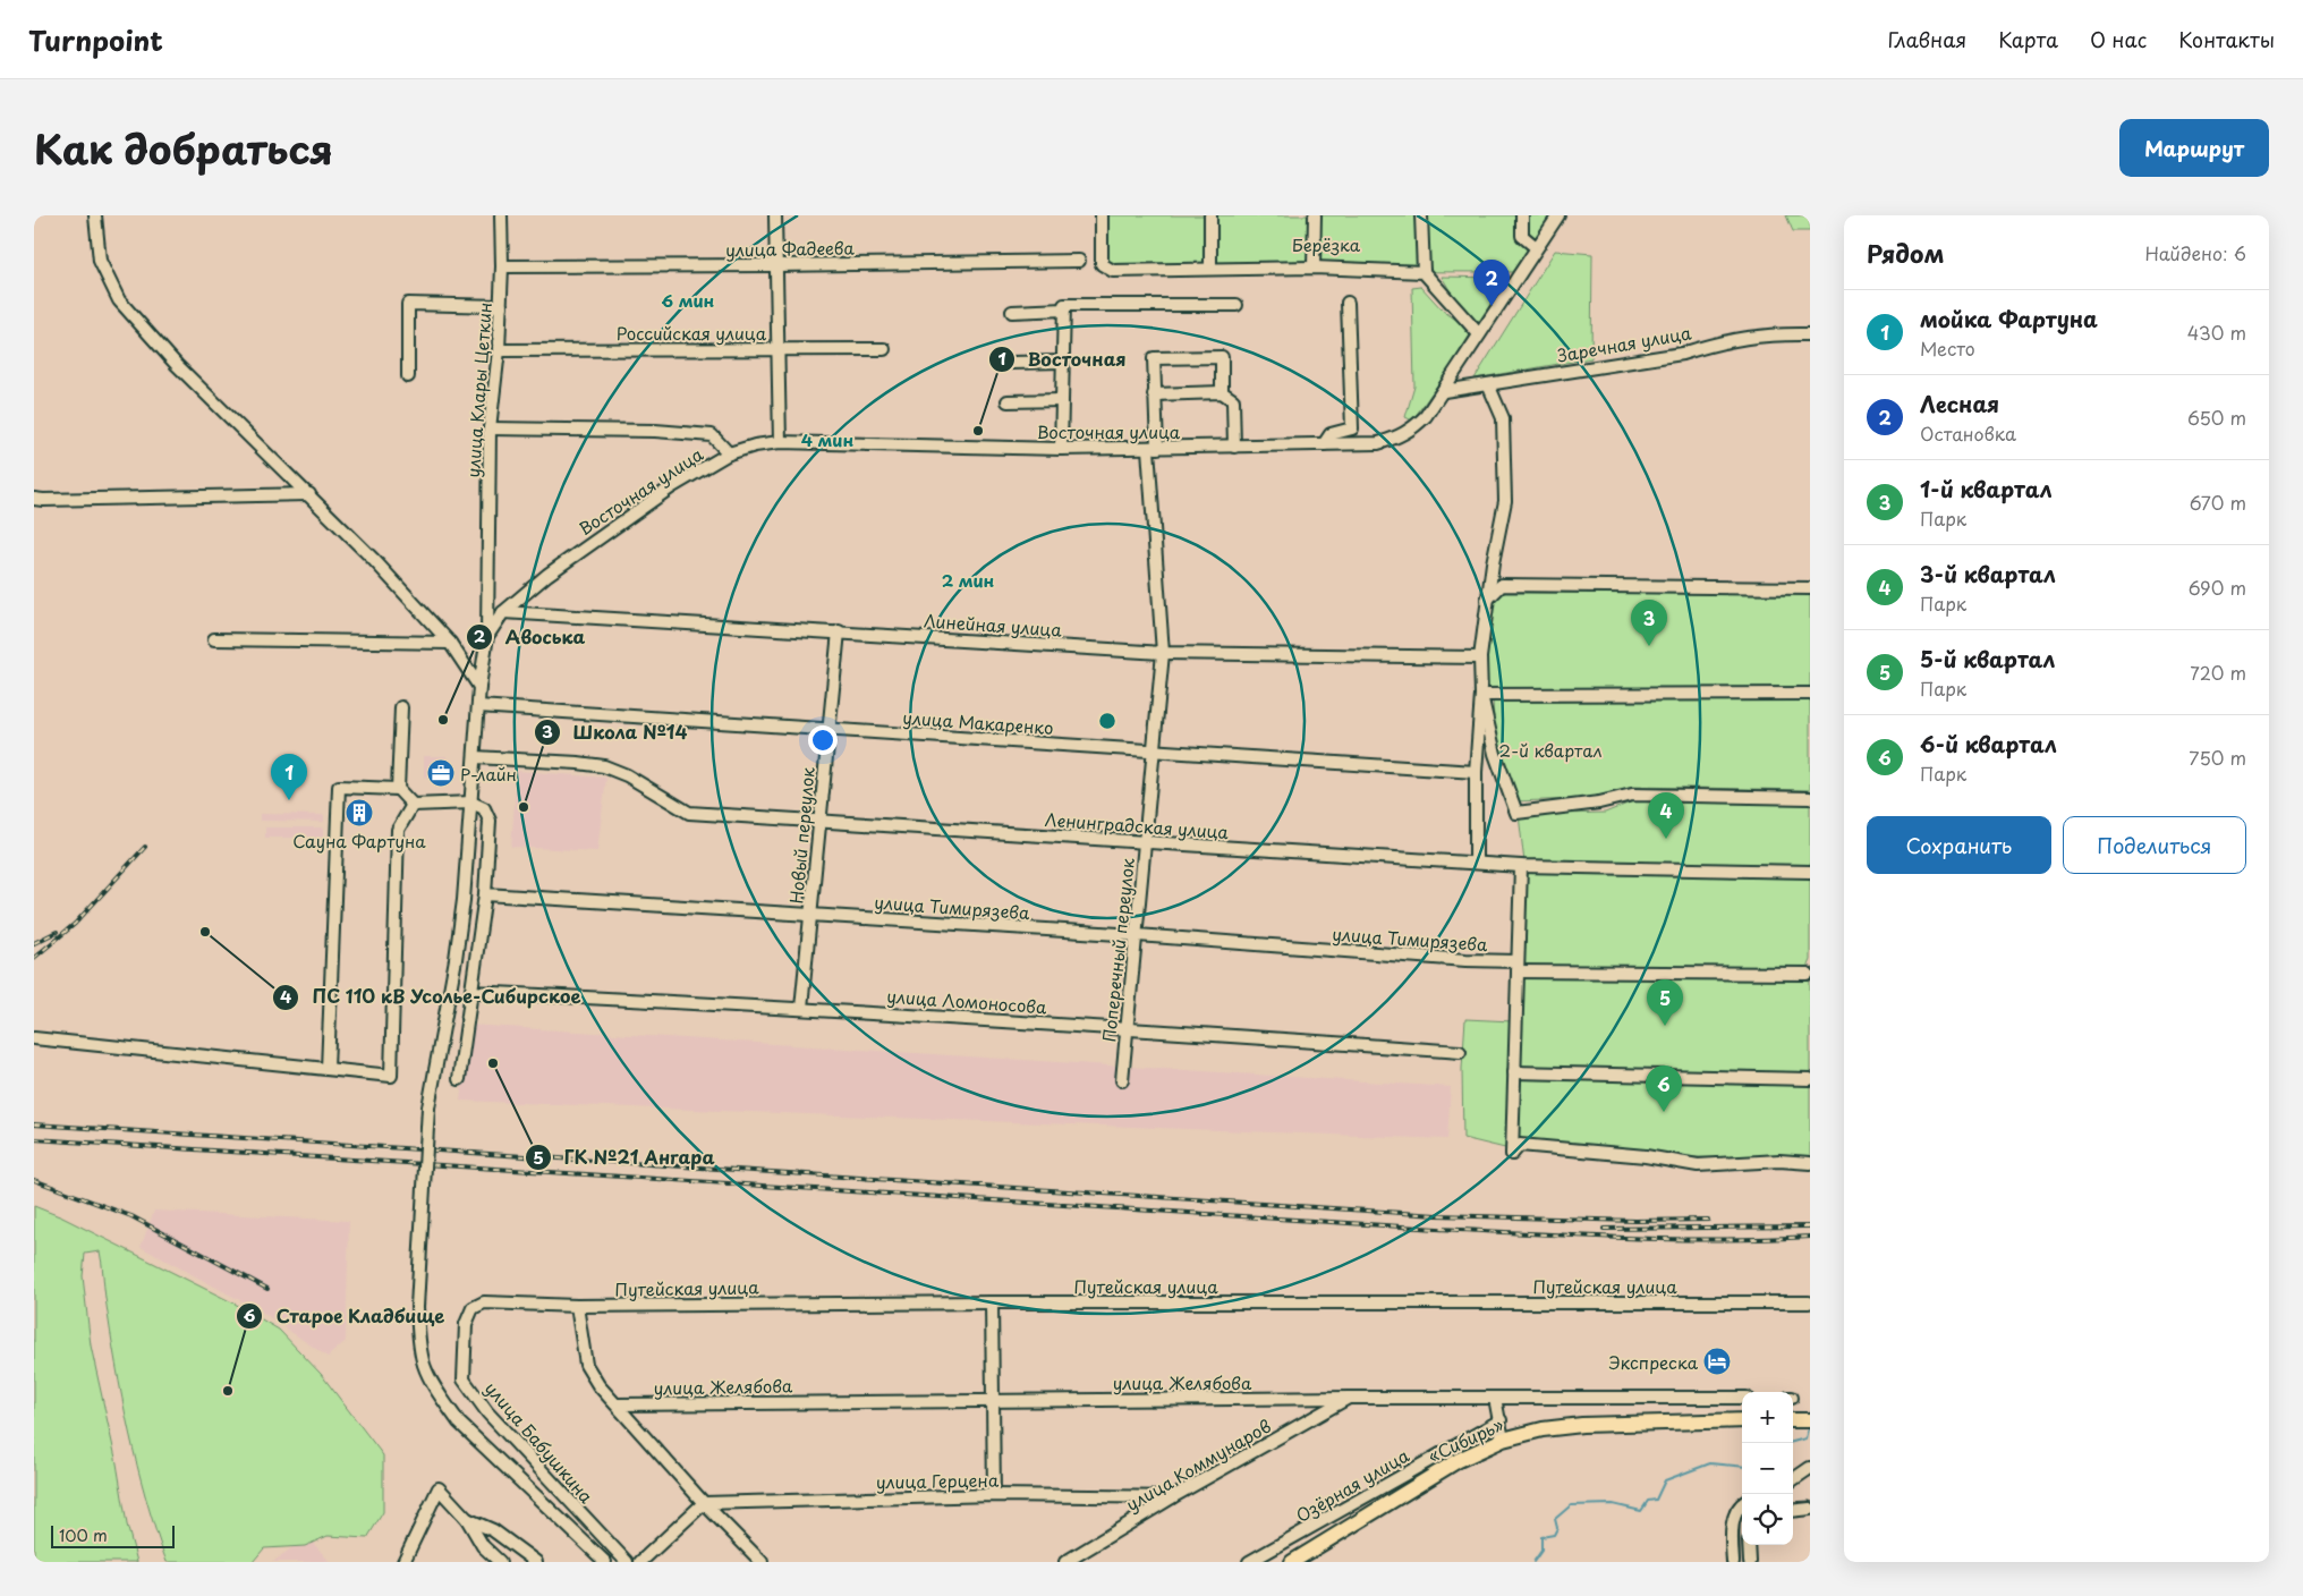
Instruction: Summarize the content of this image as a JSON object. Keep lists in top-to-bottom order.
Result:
{
  "streets": {
    "main road": ["«Сибирь»"],
    "street": [
      "улица Фадеева",
      "Российская улица",
      "Заречная улица",
      "улица Клары Цеткин",
      "Восточная улица",
      "Линейная улица",
      "улица Макаренко",
      "Ленинградская улица",
      "Новый переулок",
      "улица Тимирязева",
      "Поперечный переулок",
      "улица Ломоносова",
      "Путейская улица",
      "улица Желябова",
      "улица Бабушкина",
      "улица Коммунаров",
      "улица Герцена",
      "Озёрная улица"
    ]
  },
  "crossings": [
    ["улица Фадеева", "улица Клары Цеткин"],
    ["Российская улица", "улица Клары Цеткин"],
    ["Заречная улица", "Восточная улица"],
    ["улица Клары Цеткин", "Восточная улица"],
    ["Восточная улица", "Линейная улица"],
    ["Восточная улица", "Поперечный переулок"],
    ["Линейная улица", "Новый переулок"],
    ["Линейная улица", "Поперечный переулок"],
    ["улица Макаренко", "Новый переулок"],
    ["улица Макаренко", "Поперечный переулок"],
    ["Ленинградская улица", "Новый переулок"],
    ["Ленинградская улица", "Поперечный переулок"],
    ["Новый переулок", "улица Тимирязева"],
    ["Новый переулок", "улица Ломоносова"],
    ["улица Тимирязева", "Поперечный переулок"],
    ["Поперечный переулок", "улица Ломоносова"],
    ["Путейская улица", "улица Бабушкина"],
    ["улица Желябова", "улица Коммунаров"],
    ["улица Коммунаров", "улица Герцена"]
  ],
  "parks": ["Берёзка", "2-й квартал"],
  "places": {
    "other": [
      "Восточная",
      "Авоська",
      "Школа №14",
      "ПС 110 кВ Усолье-Сибирское",
      "ГК №21 Ангара",
      "Старое Кладбище"
    ],
    "office": ["Р-лайн"],
    "building": ["Сауна Фартуна"],
    "hotel": ["Экспреска"]
  },
  "scale_bar": "100 m",
  "page": {
    "header": "Turnpoint",
    "nav": [
      "Главная",
      "Карта",
      "О нас",
      "Контакты"
    ],
    "title": "Как добраться",
    "buttons": [
      "Маршрут",
      ["Сохранить", "Поделиться"]
    ],
    "heading": ["Рядом", "Найдено: 6"],
    "pins": [
      "2",
      "3",
      "1",
      "4",
      "5",
      "6"
    ],
    "list": [
      {
        "mark": "1",
        "name": "мойка Фартуна",
        "note": "Место",
        "value": "430 m"
      },
      {
        "mark": "2",
        "name": "Лесная",
        "note": "Остановка",
        "value": "650 m"
      },
      {
        "mark": "3",
        "name": "1-й квартал",
        "note": "Парк",
        "value": "670 m"
      },
      {
        "mark": "4",
        "name": "3-й квартал",
        "note": "Парк",
        "value": "690 m"
      },
      {
        "mark": "5",
        "name": "5-й квартал",
        "note": "Парк",
        "value": "720 m"
      },
      {
        "mark": "6",
        "name": "6-й квартал",
        "note": "Парк",
        "value": "750 m"
      }
    ],
    "map_buttons": ["+", "−"],
    "scale": "100 m"
  },
  "rings": ["6 мин", "4 мин", "2 мин"]
}
